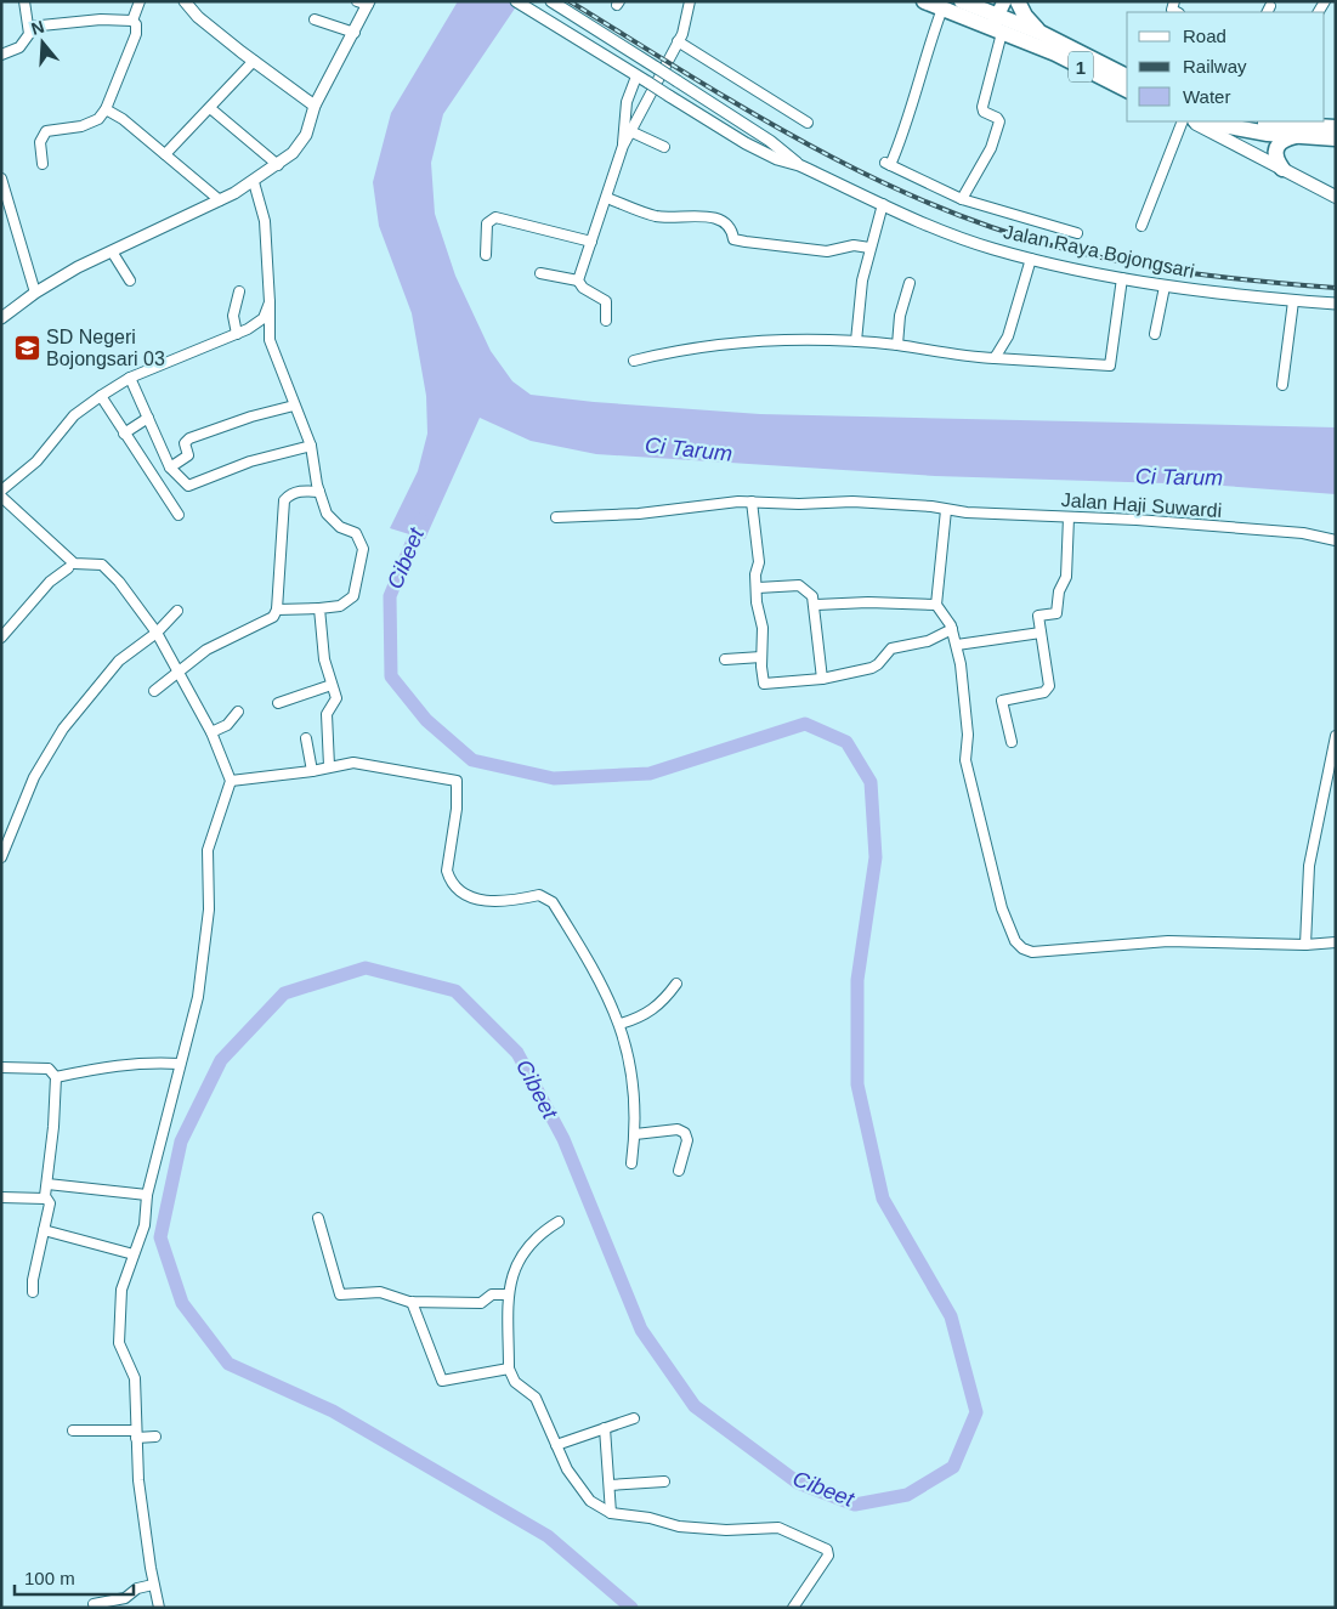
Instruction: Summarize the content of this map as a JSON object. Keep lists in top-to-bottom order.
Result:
{
  "streets": {
    "highway": ["1"],
    "street": ["Jalan Raya Bojongsari", "Jalan Haji Suwardi"]
  },
  "water": ["Ci Tarum", "Cibeet"],
  "places": {
    "school or university": ["SD Negeri Bojongsari 03"]
  },
  "legend": ["Road", "Railway", "Water"],
  "scale_bar": "100 m",
  "north": "top"
}
